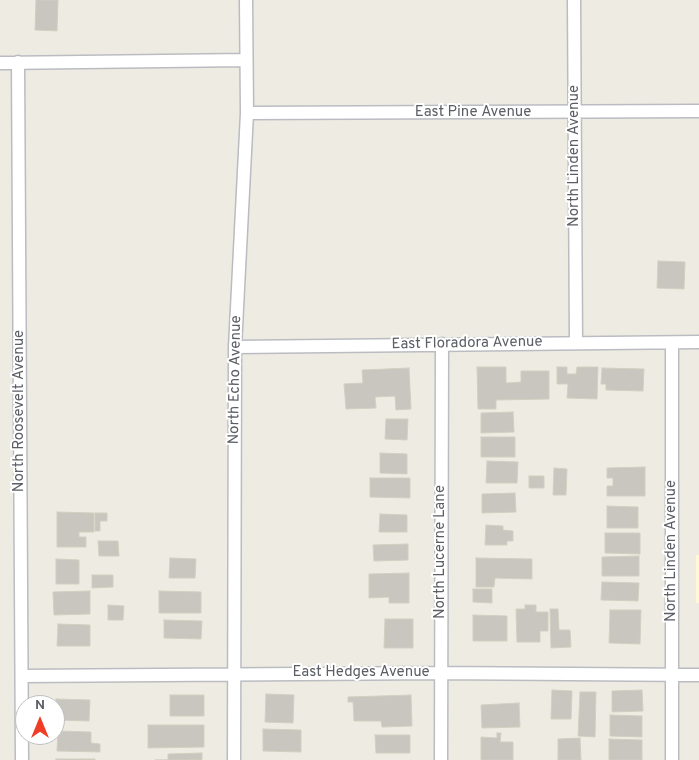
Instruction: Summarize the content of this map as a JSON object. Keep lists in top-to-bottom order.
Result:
{
  "streets": {
    "street": [
      "East Pine Avenue",
      "North Linden Avenue",
      "East Floradora Avenue",
      "North Echo Avenue",
      "North Roosevelt Avenue",
      "North Lucerne Lane",
      "East Hedges Avenue"
    ]
  },
  "crossings": [
    ["East Pine Avenue", "North Linden Avenue"],
    ["East Pine Avenue", "North Echo Avenue"],
    ["North Linden Avenue", "East Floradora Avenue"],
    ["North Linden Avenue", "East Hedges Avenue"],
    ["East Floradora Avenue", "North Echo Avenue"],
    ["East Floradora Avenue", "North Lucerne Lane"],
    ["North Echo Avenue", "East Hedges Avenue"],
    ["North Roosevelt Avenue", "East Hedges Avenue"],
    ["North Lucerne Lane", "East Hedges Avenue"]
  ],
  "north": "top"
}
